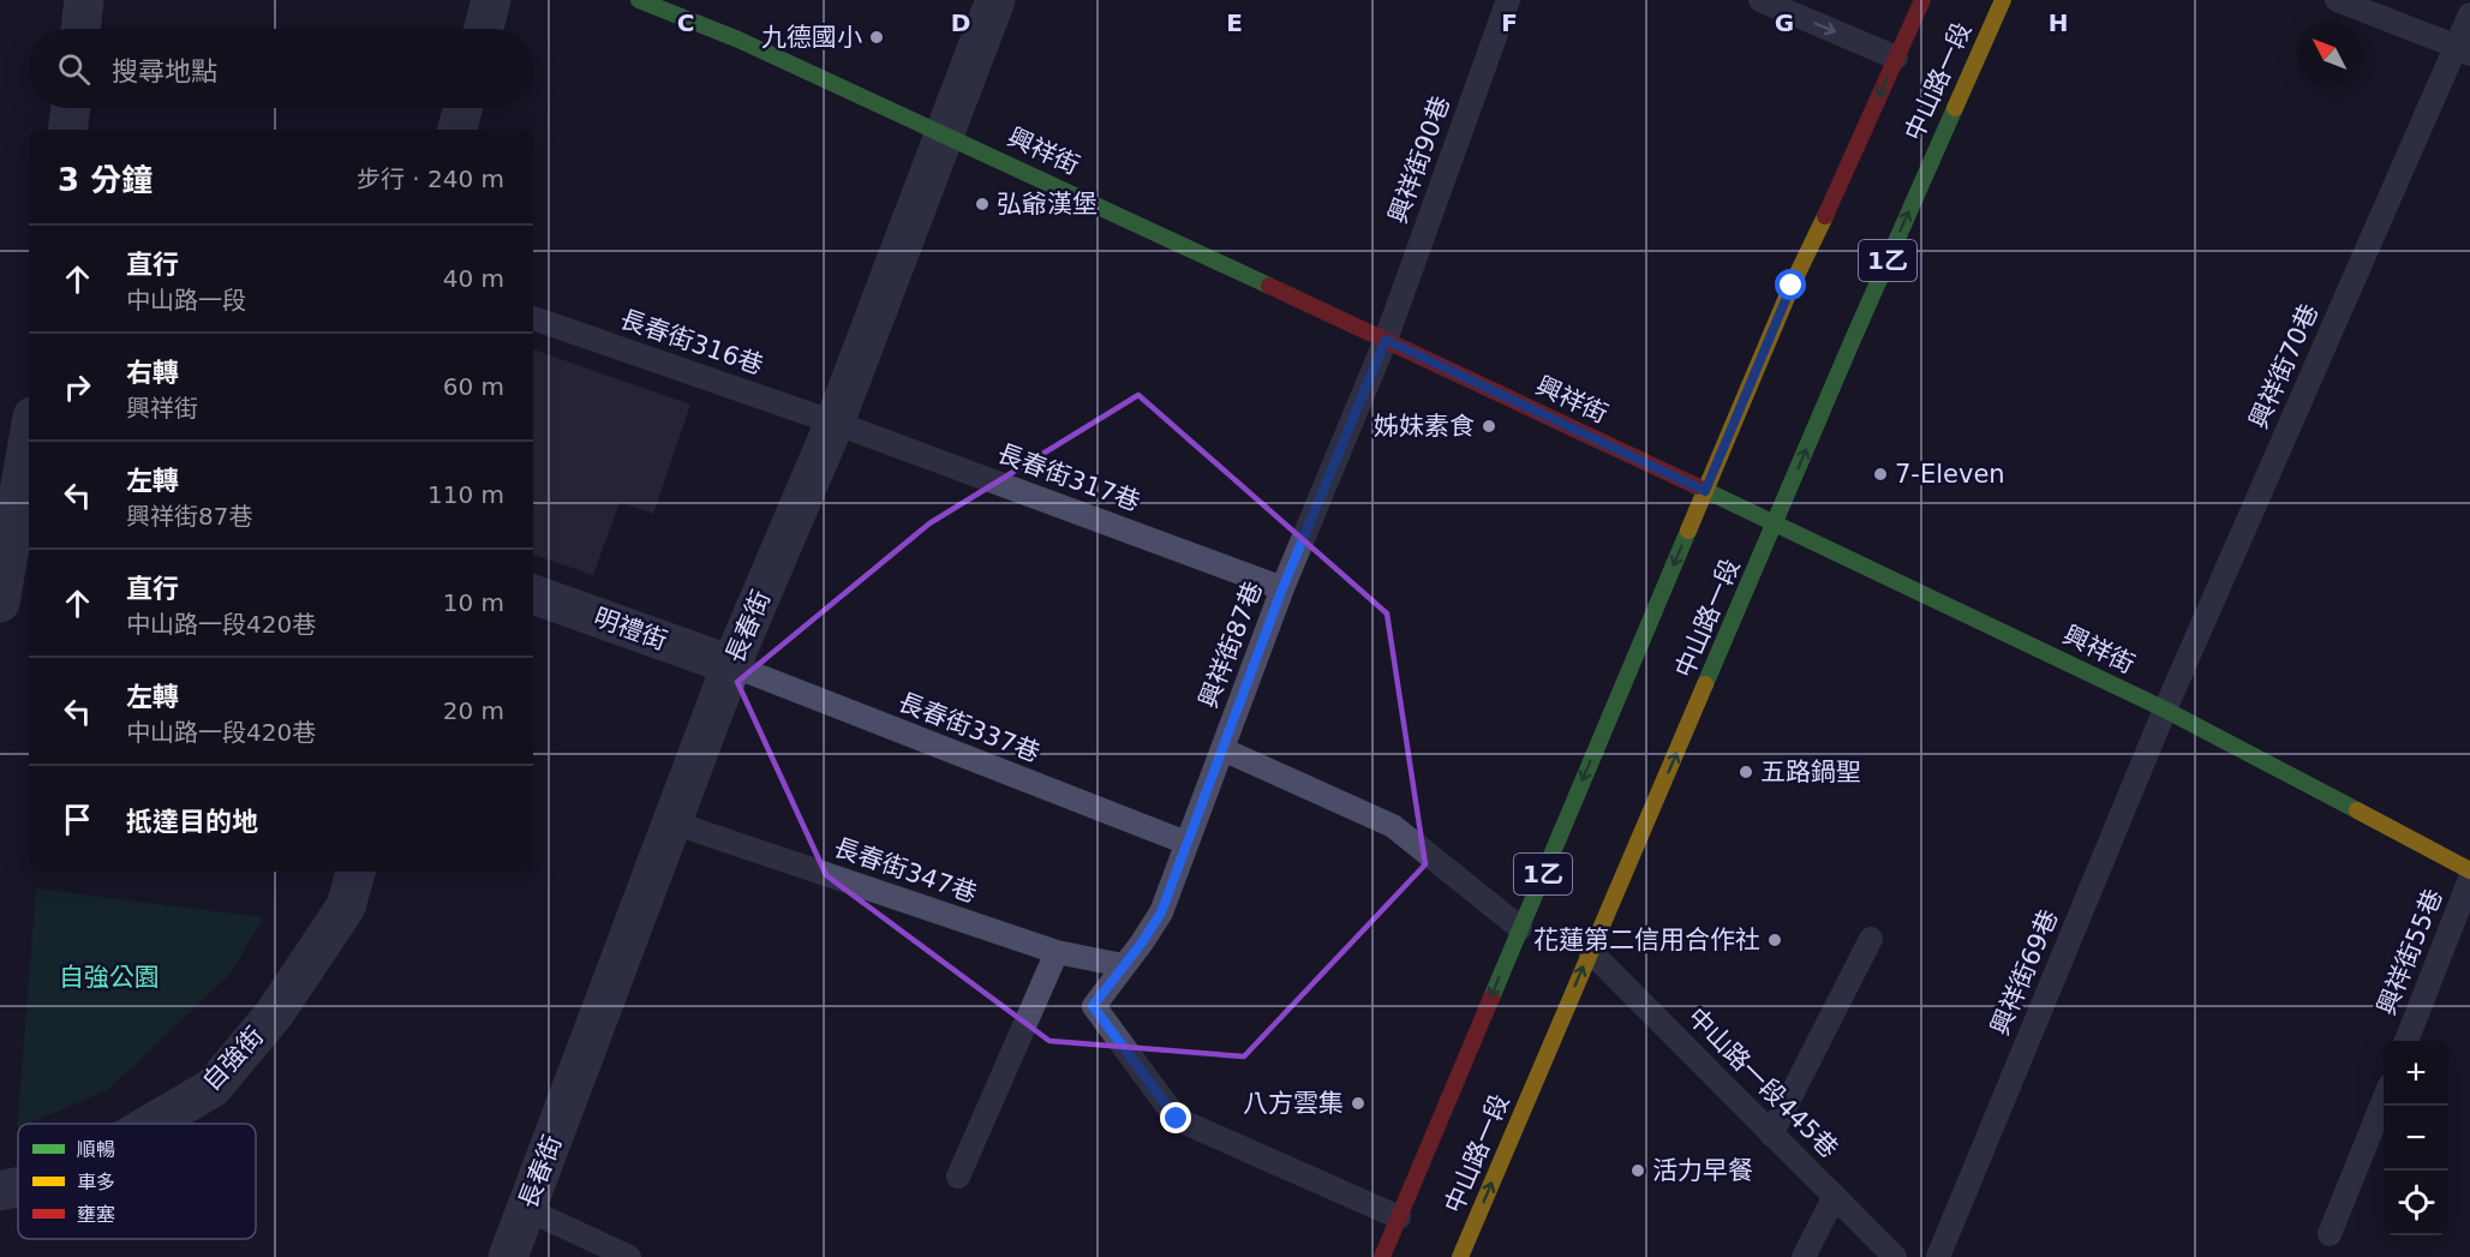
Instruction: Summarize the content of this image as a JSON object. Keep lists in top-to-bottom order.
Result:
{
  "streets": {
    "main road": ["中山路一段", "興祥街", "1乙"],
    "street": ["長春街", "明禮街", "自強街"],
    "lane": [
      "興祥街90巷",
      "長春街316巷",
      "興祥街70巷",
      "長春街317巷",
      "興祥街87巷",
      "長春街337巷",
      "長春街347巷",
      "興祥街55巷",
      "興祥街69巷",
      "中山路一段445巷"
    ]
  },
  "crossings": [
    ["中山路一段", "興祥街"],
    ["中山路一段", "興祥街87巷"],
    ["中山路一段", "中山路一段445巷"],
    ["興祥街", "興祥街90巷"],
    ["興祥街", "興祥街70巷"],
    ["興祥街", "長春街"],
    ["興祥街", "興祥街87巷"],
    ["興祥街", "興祥街69巷"],
    ["興祥街90巷", "興祥街87巷"],
    ["長春街316巷", "長春街317巷"],
    ["長春街316巷", "長春街"],
    ["興祥街70巷", "興祥街69巷"],
    ["長春街317巷", "長春街"],
    ["長春街317巷", "興祥街87巷"],
    ["長春街", "明禮街"],
    ["長春街", "長春街337巷"],
    ["長春街", "長春街347巷"],
    ["明禮街", "長春街337巷"],
    ["興祥街87巷", "長春街337巷"],
    ["興祥街87巷", "長春街347巷"]
  ],
  "parks": ["自強公園"],
  "places": [
    "九德國小",
    "弘爺漢堡",
    "姊妹素食",
    "7-Eleven",
    "五路鍋聖",
    "花蓮第二信用合作社",
    "八方雲集",
    "活力早餐"
  ],
  "legend": ["順暢", "車多", "壅塞"],
  "north": "top left",
  "page": {
    "search": "搜尋地點",
    "heading": ["3 分鐘", "步行 · 240 m"],
    "list": [
      ["直行", "中山路一段", "40 m"],
      ["右轉", "興祥街", "60 m"],
      ["左轉", "興祥街87巷", "110 m"],
      ["直行", "中山路一段420巷", "10 m"],
      ["左轉", "中山路一段420巷", "20 m"],
      "抵達目的地"
    ],
    "map_buttons": ["+", "−"]
  },
  "grid": {
    "columns": [
      "C",
      "D",
      "E",
      "F",
      "G",
      "H"
    ]
  }
}
